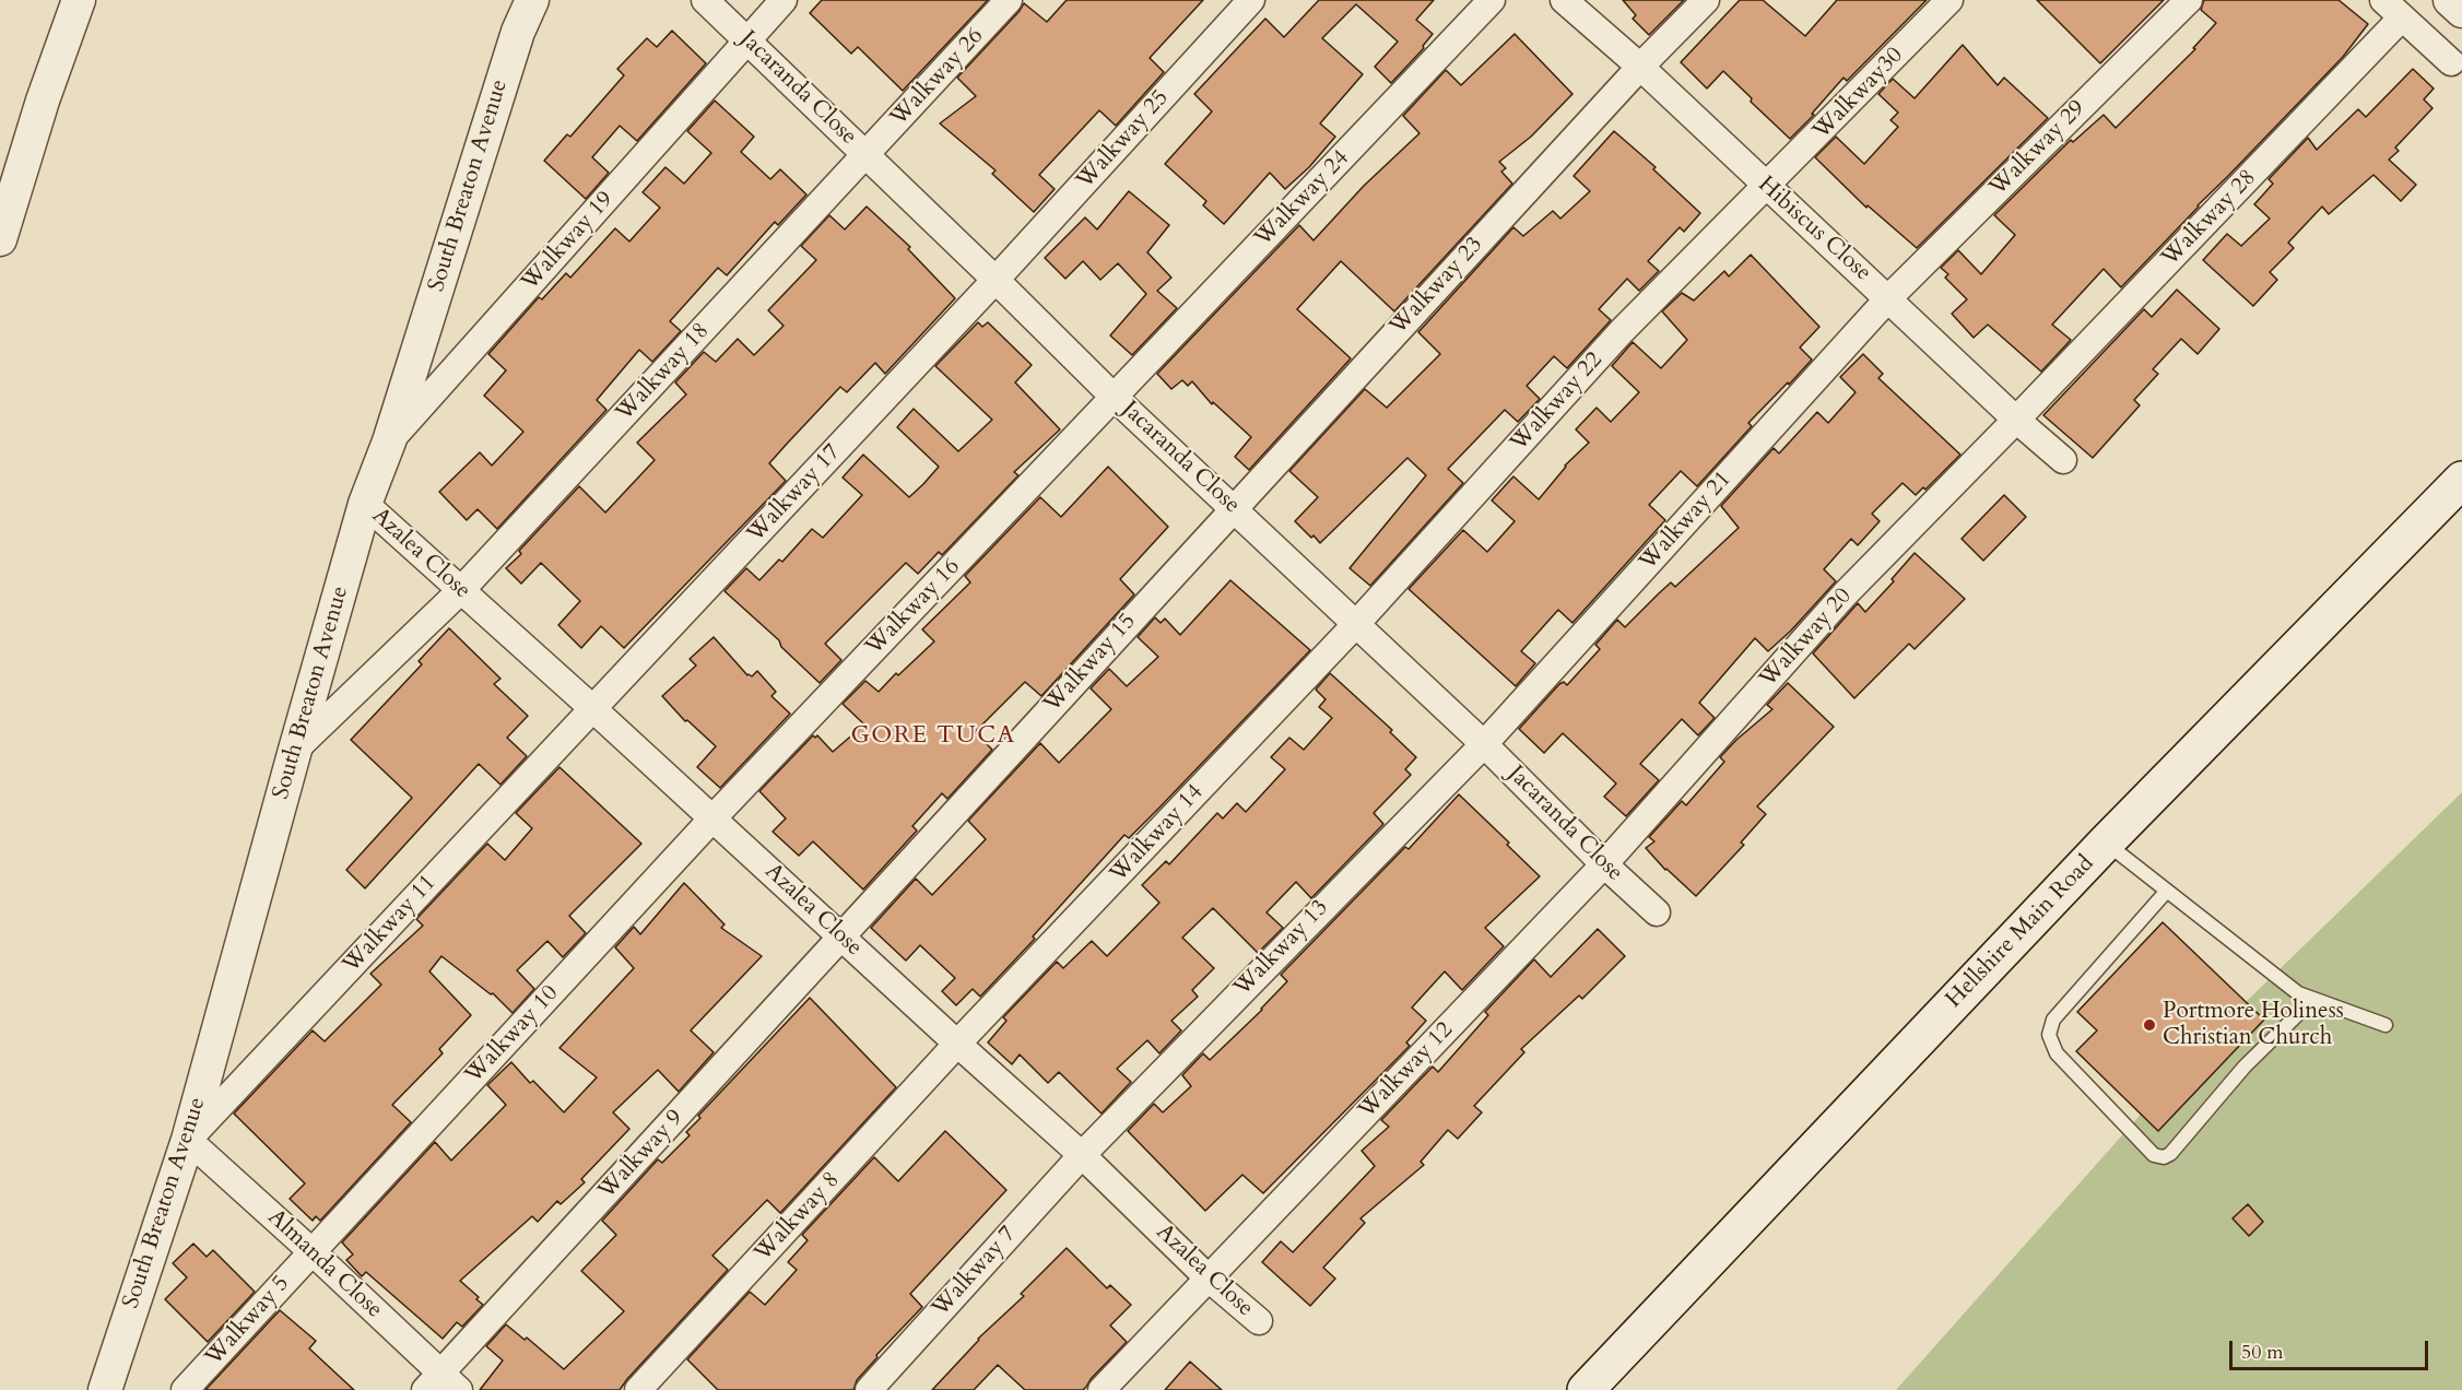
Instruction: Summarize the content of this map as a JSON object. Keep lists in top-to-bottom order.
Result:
{
  "streets": {
    "main road": ["Hellshire Main Road"],
    "street": [
      "Walkway 26",
      "Jacaranda Close",
      "Walkway30",
      "Walkway 25",
      "Walkway 29",
      "South Breaton Avenue",
      "Walkway 24",
      "Walkway 28",
      "Hibiscus Close",
      "Walkway 19",
      "Walkway 23",
      "Walkway 18",
      "Walkway 22",
      "Walkway 17",
      "Walkway 21",
      "Azalea Close",
      "Walkway 16",
      "Walkway 20",
      "Walkway 15",
      "Walkway 14",
      "Walkway 11",
      "Walkway 13",
      "Walkway 10",
      "Walkway 12",
      "Walkway 9",
      "Walkway 8",
      "Almanda Close",
      "Walkway 7",
      "Walkway 5"
    ]
  },
  "crossings": [
    ["Walkway 26", "Jacaranda Close"],
    ["Walkway 26", "Walkway 18"],
    ["Jacaranda Close", "Walkway 25"],
    ["Jacaranda Close", "Walkway 24"],
    ["Jacaranda Close", "Walkway 19"],
    ["Jacaranda Close", "Walkway 23"],
    ["Jacaranda Close", "Walkway 18"],
    ["Jacaranda Close", "Walkway 22"],
    ["Jacaranda Close", "Walkway 17"],
    ["Jacaranda Close", "Walkway 21"],
    ["Jacaranda Close", "Walkway 16"],
    ["Jacaranda Close", "Walkway 20"],
    ["Jacaranda Close", "Walkway 15"],
    ["Jacaranda Close", "Walkway 14"],
    ["Jacaranda Close", "Walkway 13"],
    ["Jacaranda Close", "Walkway 12"],
    ["Walkway30", "Hibiscus Close"],
    ["Walkway30", "Walkway 22"],
    ["Walkway 25", "Walkway 17"],
    ["Walkway 29", "Hibiscus Close"],
    ["Walkway 29", "Walkway 21"],
    ["South Breaton Avenue", "Walkway 19"],
    ["South Breaton Avenue", "Walkway 18"],
    ["South Breaton Avenue", "Azalea Close"],
    ["South Breaton Avenue", "Walkway 11"],
    ["South Breaton Avenue", "Almanda Close"],
    ["Walkway 24", "Walkway 16"],
    ["Walkway 28", "Hibiscus Close"],
    ["Walkway 28", "Walkway 20"],
    ["Hibiscus Close", "Walkway 23"],
    ["Hibiscus Close", "Walkway 22"],
    ["Hibiscus Close", "Walkway 21"],
    ["Hibiscus Close", "Walkway 20"],
    ["Walkway 23", "Walkway 15"],
    ["Walkway 18", "Azalea Close"],
    ["Walkway 22", "Walkway 14"],
    ["Walkway 17", "Azalea Close"],
    ["Walkway 17", "Walkway 11"],
    ["Walkway 21", "Walkway 13"],
    ["Azalea Close", "Walkway 16"],
    ["Azalea Close", "Walkway 15"],
    ["Azalea Close", "Walkway 14"],
    ["Azalea Close", "Walkway 11"],
    ["Azalea Close", "Walkway 13"],
    ["Azalea Close", "Walkway 10"],
    ["Azalea Close", "Walkway 12"],
    ["Azalea Close", "Walkway 9"],
    ["Azalea Close", "Walkway 8"],
    ["Azalea Close", "Walkway 7"],
    ["Walkway 16", "Walkway 10"],
    ["Walkway 20", "Walkway 12"],
    ["Walkway 15", "Walkway 9"],
    ["Walkway 14", "Walkway 8"],
    ["Walkway 11", "Almanda Close"],
    ["Walkway 13", "Walkway 7"],
    ["Walkway 10", "Almanda Close"],
    ["Walkway 10", "Walkway 5"],
    ["Walkway 9", "Almanda Close"],
    ["Almanda Close", "Walkway 5"]
  ],
  "districts": ["GORE TUCA"],
  "places": ["Portmore Holiness Christian Church"],
  "scale_bar": "50 m"
}
